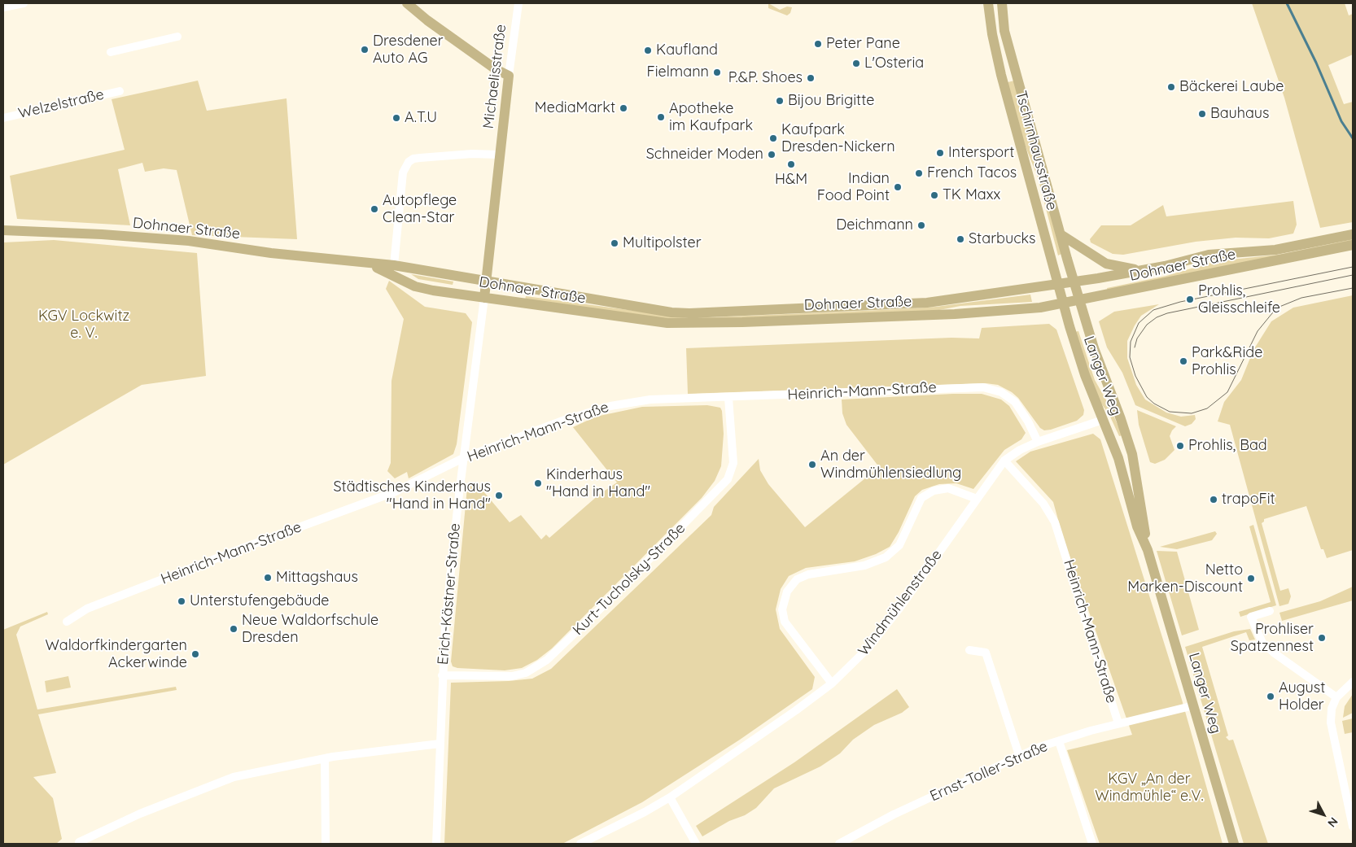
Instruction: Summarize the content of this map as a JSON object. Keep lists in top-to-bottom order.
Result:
{
  "streets": {
    "main road": [
      "Michaelisstraße",
      "Tschirnhausstraße",
      "Dohnaer Straße",
      "Langer Weg"
    ],
    "street": [
      "Welzelstraße",
      "Heinrich-Mann-Straße",
      "Kurt-Tucholsky-Straße",
      "Erich-Kästner-Straße",
      "Windmühlenstraße",
      "Ernst-Toller-Straße"
    ]
  },
  "crossings": [
    ["Michaelisstraße", "Dohnaer Straße"],
    ["Michaelisstraße", "Erich-Kästner-Straße"],
    ["Tschirnhausstraße", "Dohnaer Straße"],
    ["Tschirnhausstraße", "Langer Weg"],
    ["Dohnaer Straße", "Langer Weg"],
    ["Dohnaer Straße", "Erich-Kästner-Straße"],
    ["Langer Weg", "Windmühlenstraße"],
    ["Langer Weg", "Ernst-Toller-Straße"],
    ["Heinrich-Mann-Straße", "Kurt-Tucholsky-Straße"],
    ["Heinrich-Mann-Straße", "Erich-Kästner-Straße"],
    ["Heinrich-Mann-Straße", "Windmühlenstraße"],
    ["Heinrich-Mann-Straße", "Ernst-Toller-Straße"],
    ["Kurt-Tucholsky-Straße", "Erich-Kästner-Straße"]
  ],
  "parks": ["KGV Lockwitz e. V.", "KGV „An der Windmühle“ e.V."],
  "places": [
    "Peter Pane",
    "Dresdener Auto AG",
    "Kaufland",
    "L'Osteria",
    "Fielmann",
    "P.&P. Shoes",
    "Bäckerei Laube",
    "Bijou Brigitte",
    "MediaMarkt",
    "Bauhaus",
    "Apotheke im Kaufpark",
    "A.T.U",
    "Kaufpark Dresden-Nickern",
    "Intersport",
    "Schneider Moden",
    "H&M",
    "French Tacos",
    "Indian Food Point",
    "TK Maxx",
    "Autopflege Clean-Star",
    "Deichmann",
    "Starbucks",
    "Multipolster",
    "Prohlis, Gleisschleife",
    "Park&Ride Prohlis",
    "Prohlis, Bad",
    "An der Windmühlensiedlung",
    "Kinderhaus \"Hand in Hand\"",
    "Städtisches Kinderhaus \"Hand in Hand\"",
    "trapoFit",
    "Mittagshaus",
    "Netto Marken-Discount",
    "Unterstufengebäude",
    "Neue Waldorfschule Dresden",
    "Prohliser Spatzennest",
    "Waldorfkindergarten Ackerwinde",
    "August Holder"
  ],
  "north": "bottom right"
}
